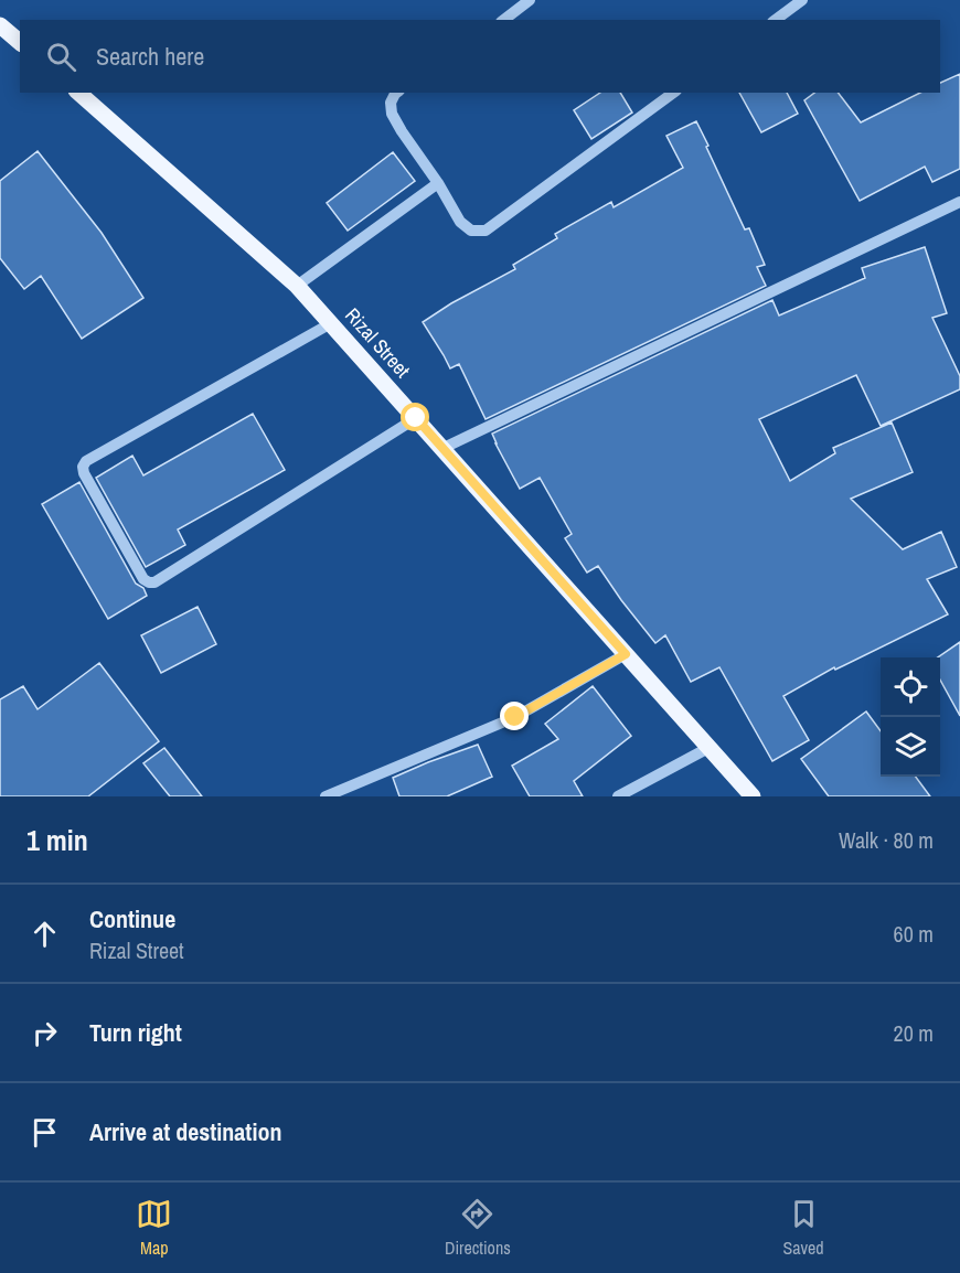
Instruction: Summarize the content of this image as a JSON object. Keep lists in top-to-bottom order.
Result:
{
  "streets": {
    "main road": ["Rizal Street"]
  },
  "page": {
    "search": "Search here",
    "heading": ["1 min", "Walk · 80 m"],
    "list": [
      ["Continue", "Rizal Street", "60 m"],
      ["Turn right", "20 m"],
      "Arrive at destination"
    ],
    "nav": ["Map", "Directions", "Saved"]
  }
}
